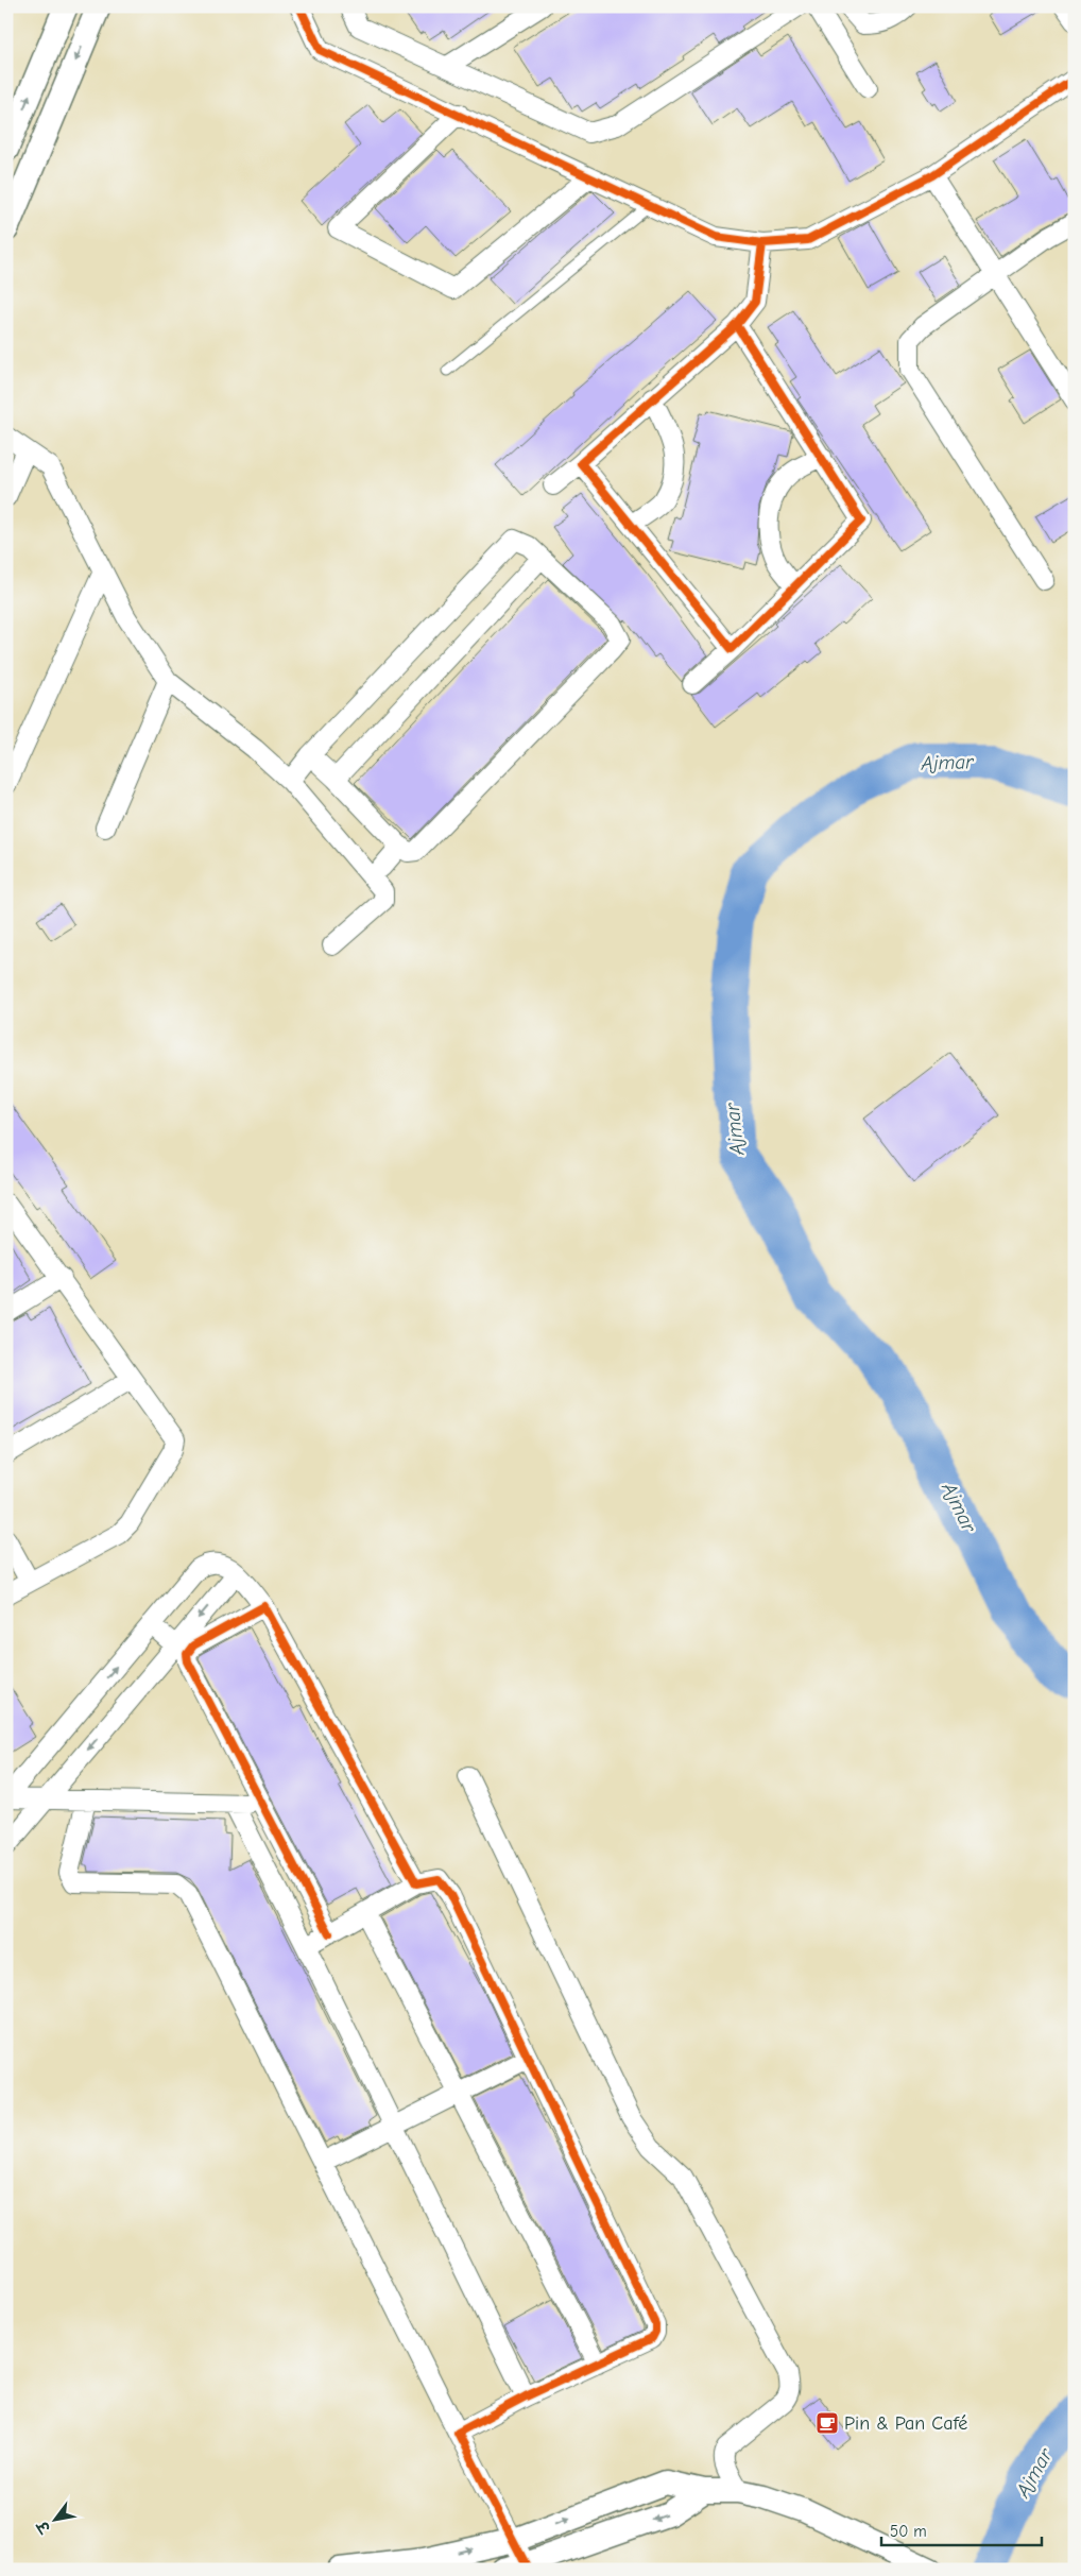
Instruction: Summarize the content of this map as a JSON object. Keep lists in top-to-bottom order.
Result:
{
  "water": ["Ajmar"],
  "places": {
    "cafe": ["Pin & Pan Café"]
  },
  "scale_bar": "50 m",
  "north": "bottom left"
}
